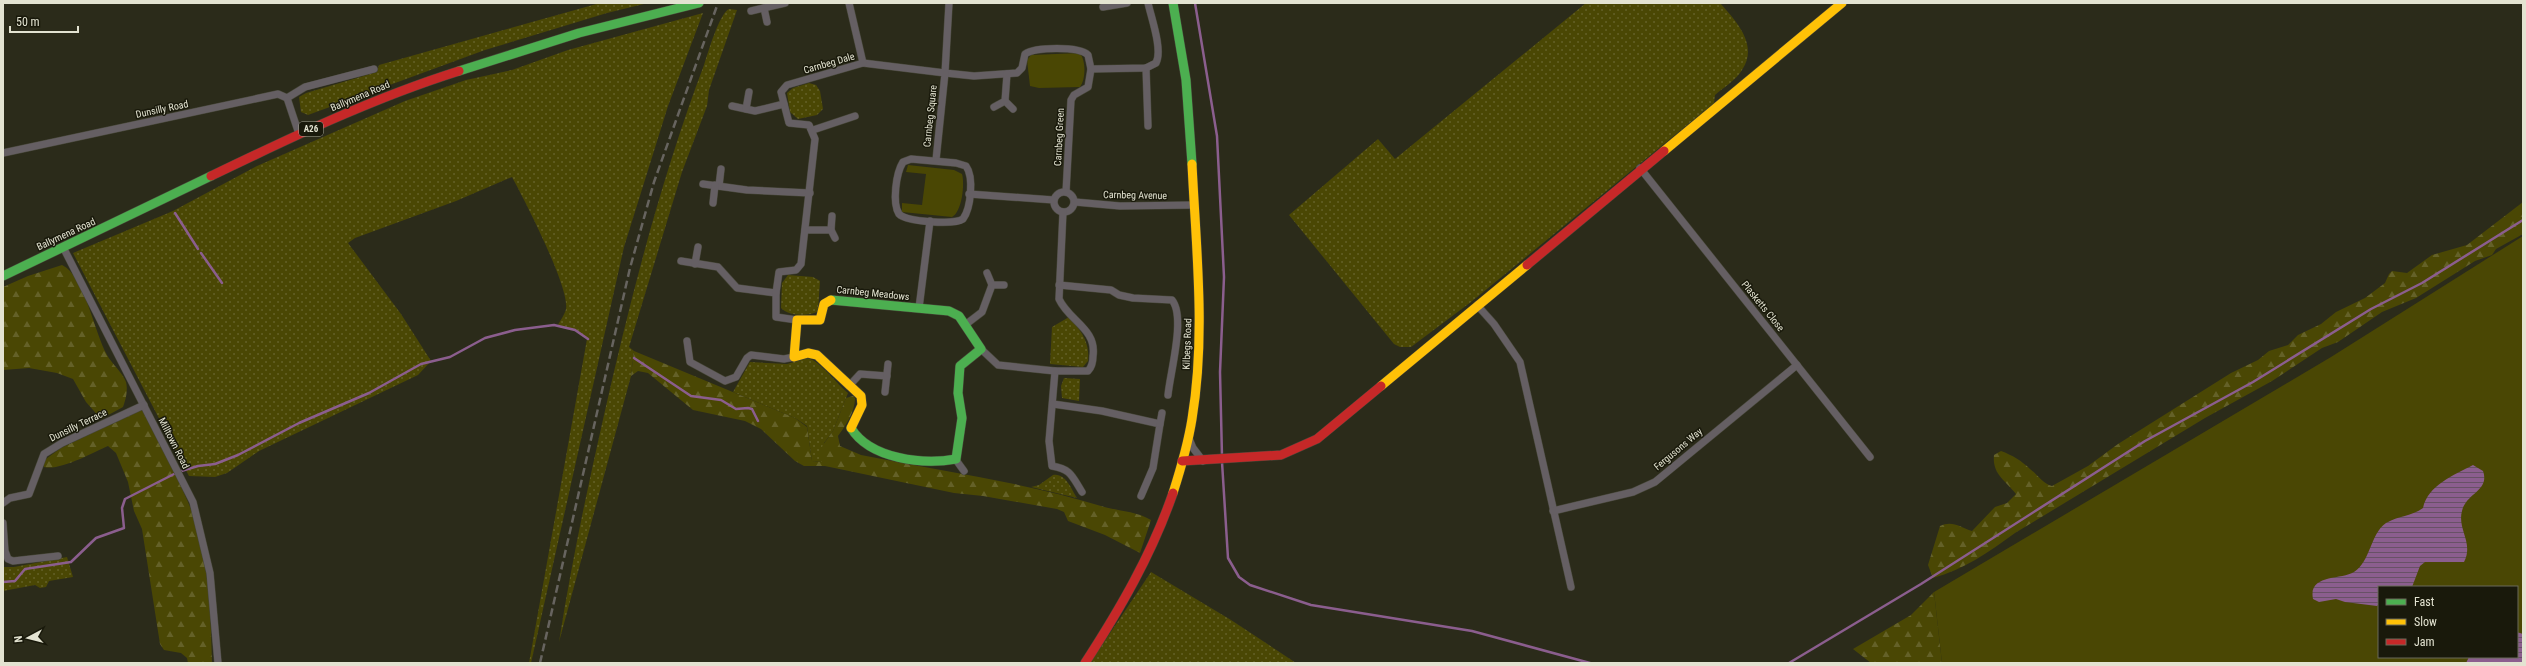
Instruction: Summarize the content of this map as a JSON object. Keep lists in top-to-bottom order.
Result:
{
  "streets": {
    "main road": [
      "Ballymena Road",
      "A26",
      "Carnbeg Meadows",
      "Kilbegs Road"
    ],
    "street": [
      "Carnbeg Dale",
      "Dunsilly Road",
      "Carnbeg Square",
      "Carnbeg Green",
      "Carnbeg Avenue",
      "Plasketts Close",
      "Dunsilly Terrace",
      "Milltown Road",
      "Fergusons Way"
    ]
  },
  "crossings": [
    ["Ballymena Road", "Milltown Road"],
    ["Carnbeg Green", "Carnbeg Avenue"],
    ["Carnbeg Avenue", "Kilbegs Road"],
    ["Plasketts Close", "Fergusons Way"],
    ["Dunsilly Terrace", "Milltown Road"]
  ],
  "legend": ["Fast", "Slow", "Jam"],
  "scale_bar": "50 m",
  "north": "left"
}
